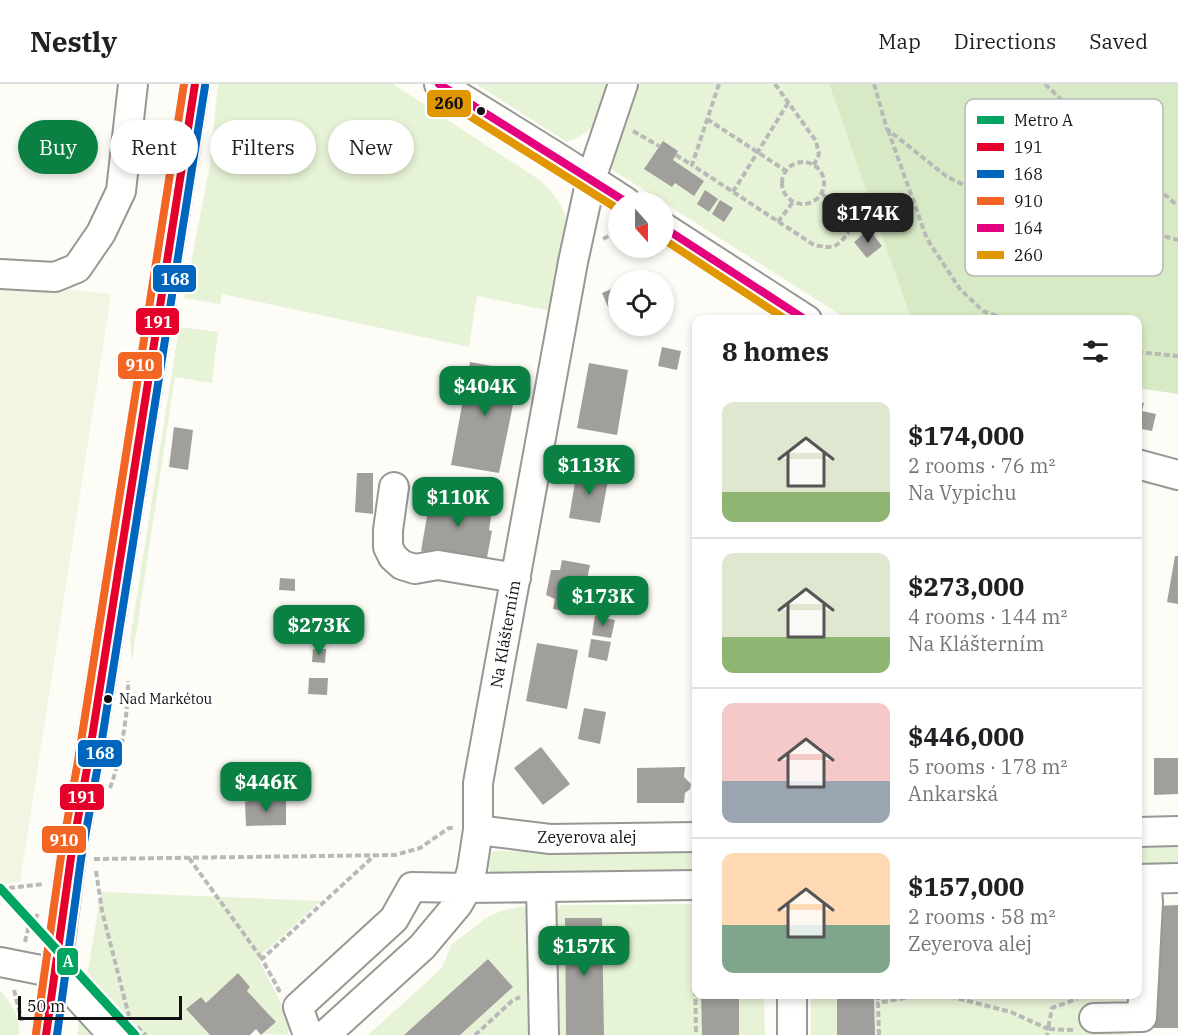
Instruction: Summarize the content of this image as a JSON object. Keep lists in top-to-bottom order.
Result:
{
  "streets": {
    "street": ["Na Klášterním", "Zeyerova alej"]
  },
  "crossings": [
    ["Na Klášterním", "Zeyerova alej"]
  ],
  "places": ["Nad Markétou"],
  "lines": [
    "transit line 191",
    "transit line 910",
    "transit line 164",
    "transit line 168",
    "transit line 260",
    "metro line A"
  ],
  "legend": [
    "Metro A",
    "191",
    "168",
    "910",
    "164",
    "260"
  ],
  "scale_bar": "50 m",
  "north": "bottom",
  "page": {
    "header": "Nestly",
    "nav": ["Map", "Directions", "Saved"],
    "chip": [
      "Buy",
      "Rent",
      "Filters",
      "New"
    ],
    "price": [
      "$174K",
      "$404K",
      "$113K",
      "$110K",
      "$173K",
      "$273K",
      "$446K",
      "$157K"
    ],
    "heading": "8 homes",
    "list": [
      {
        "name": "$174,000",
        "note": "2 rooms · 76 m² · Na Vypichu"
      },
      {
        "name": "$273,000",
        "note": "4 rooms · 144 m² · Na Klášterním"
      },
      {
        "name": "$446,000",
        "note": "5 rooms · 178 m² · Ankarská"
      },
      {
        "name": "$157,000",
        "note": "2 rooms · 58 m² · Zeyerova alej"
      }
    ],
    "scale": "50 m"
  }
}
